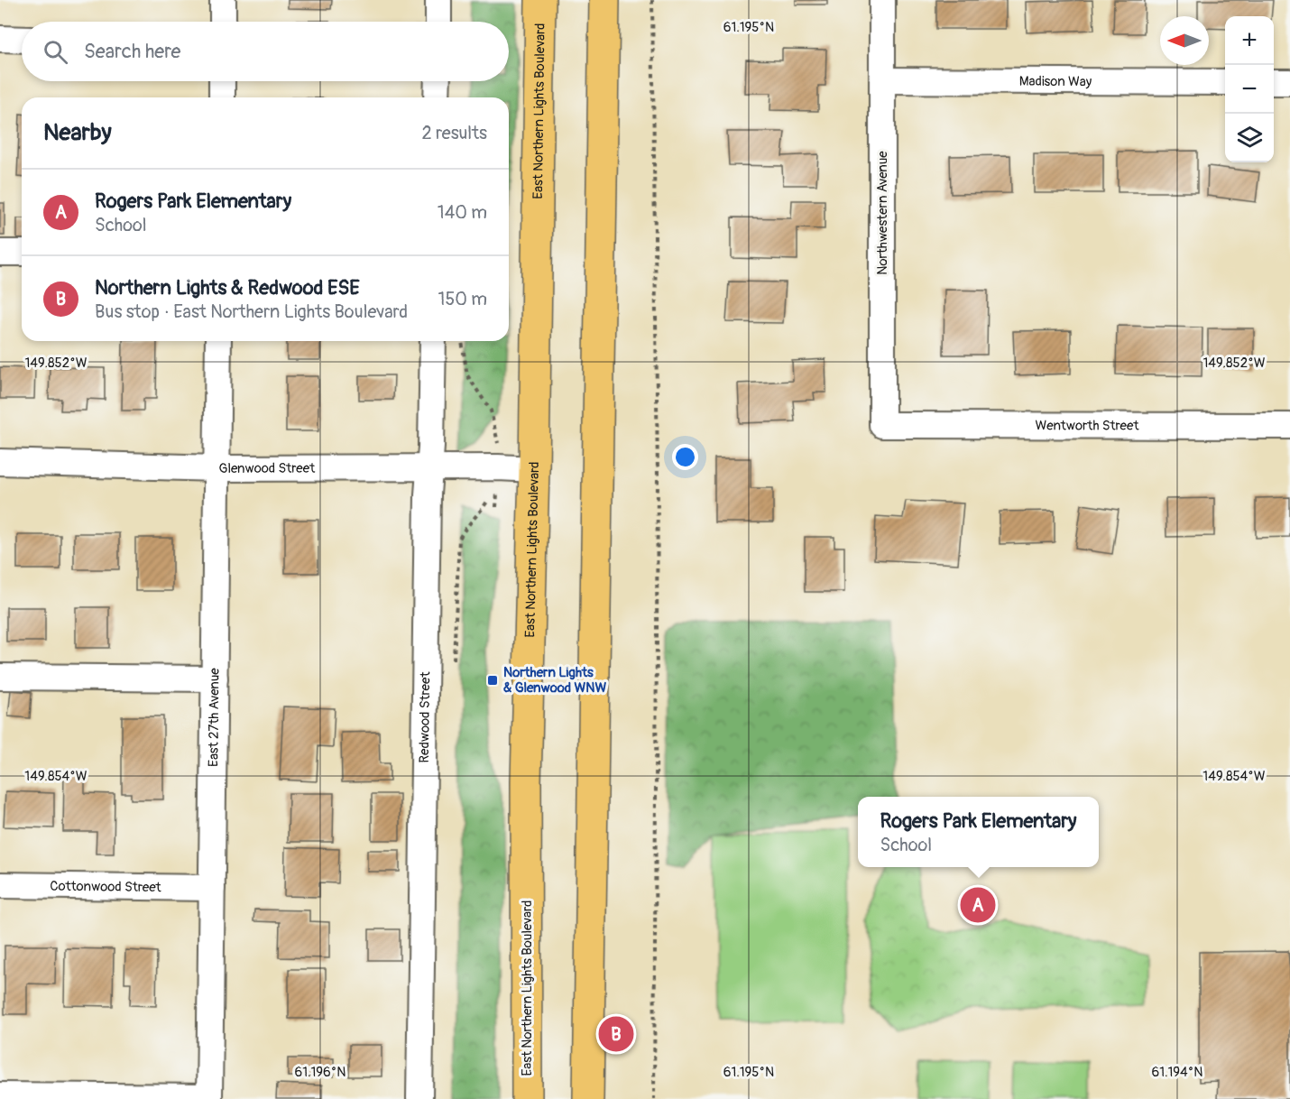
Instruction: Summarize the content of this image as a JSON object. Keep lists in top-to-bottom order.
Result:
{
  "streets": {
    "main road": ["East Northern Lights Boulevard"],
    "street": [
      "Madison Way",
      "Northwestern Avenue",
      "Wentworth Street",
      "Glenwood Street",
      "East 27th Avenue",
      "Redwood Street",
      "Cottonwood Street"
    ]
  },
  "crossings": [
    ["Madison Way", "Northwestern Avenue"],
    ["East Northern Lights Boulevard", "Glenwood Street"],
    ["Northwestern Avenue", "Wentworth Street"],
    ["Glenwood Street", "East 27th Avenue"],
    ["Glenwood Street", "Redwood Street"],
    ["East 27th Avenue", "Cottonwood Street"]
  ],
  "places": {
    "transit": ["Northern Lights & Glenwood WNW"]
  },
  "north": "left",
  "page": {
    "map_buttons": ["+", "−"],
    "search": "Search here",
    "heading": ["Nearby", "2 results"],
    "list": [
      {
        "mark": "A",
        "name": "Rogers Park Elementary",
        "note": "School",
        "value": "140 m"
      },
      {
        "mark": "B",
        "name": "Northern Lights & Redwood ESE",
        "note": "Bus stop · East Northern Lights Boulevard",
        "value": "150 m"
      }
    ],
    "popup": ["Rogers Park Elementary", "School"],
    "pins": ["A", "B"]
  },
  "coordinates": [
    "61.195°N",
    "149.852°W",
    "149.854°W",
    "61.196°N",
    "61.194°N"
  ]
}
